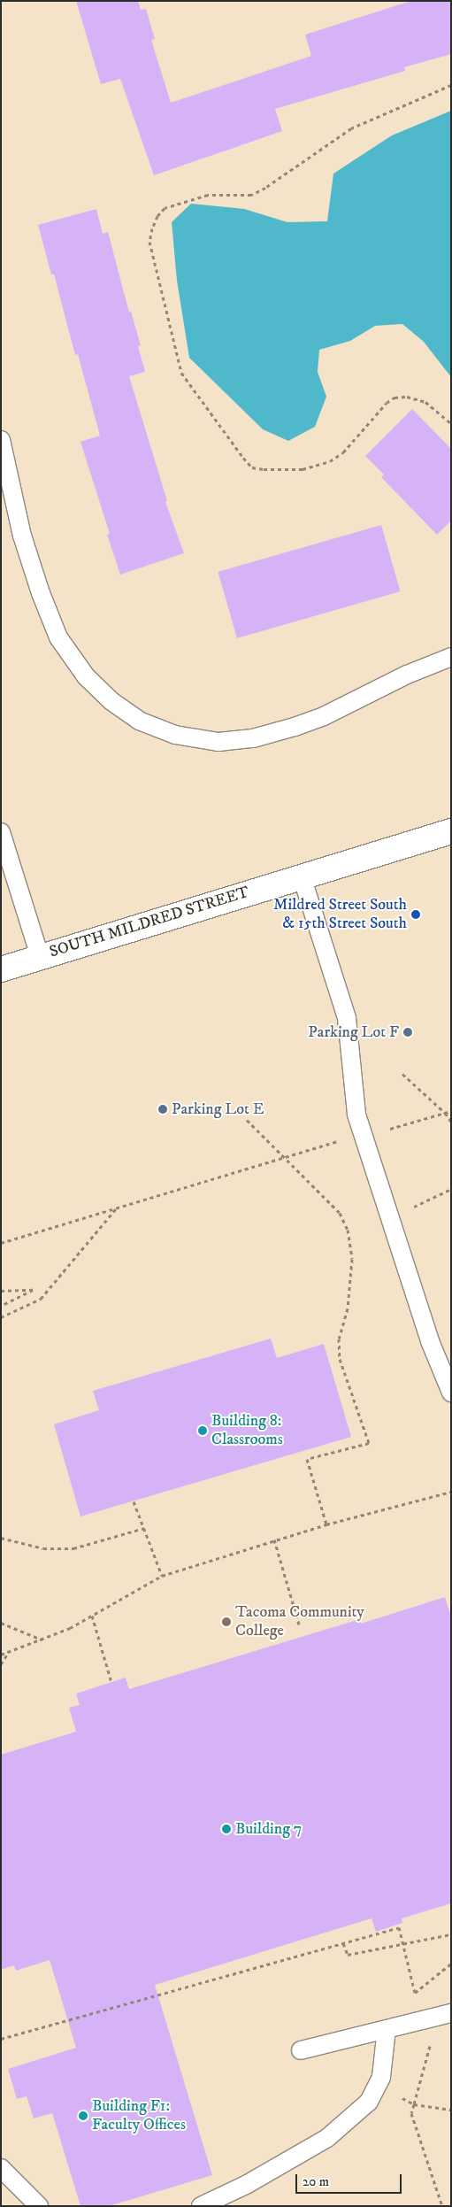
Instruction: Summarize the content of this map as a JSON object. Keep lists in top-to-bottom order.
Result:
{
  "streets": {
    "main road": ["SOUTH MILDRED STREET"]
  },
  "places": [
    "Mildred Street South & 15th Street South",
    "Parking Lot F",
    "Parking Lot E",
    "Building 8: Classrooms",
    "Tacoma Community College",
    "Building 7",
    "Building F1: Faculty Offices"
  ],
  "scale_bar": "20 m"
}
